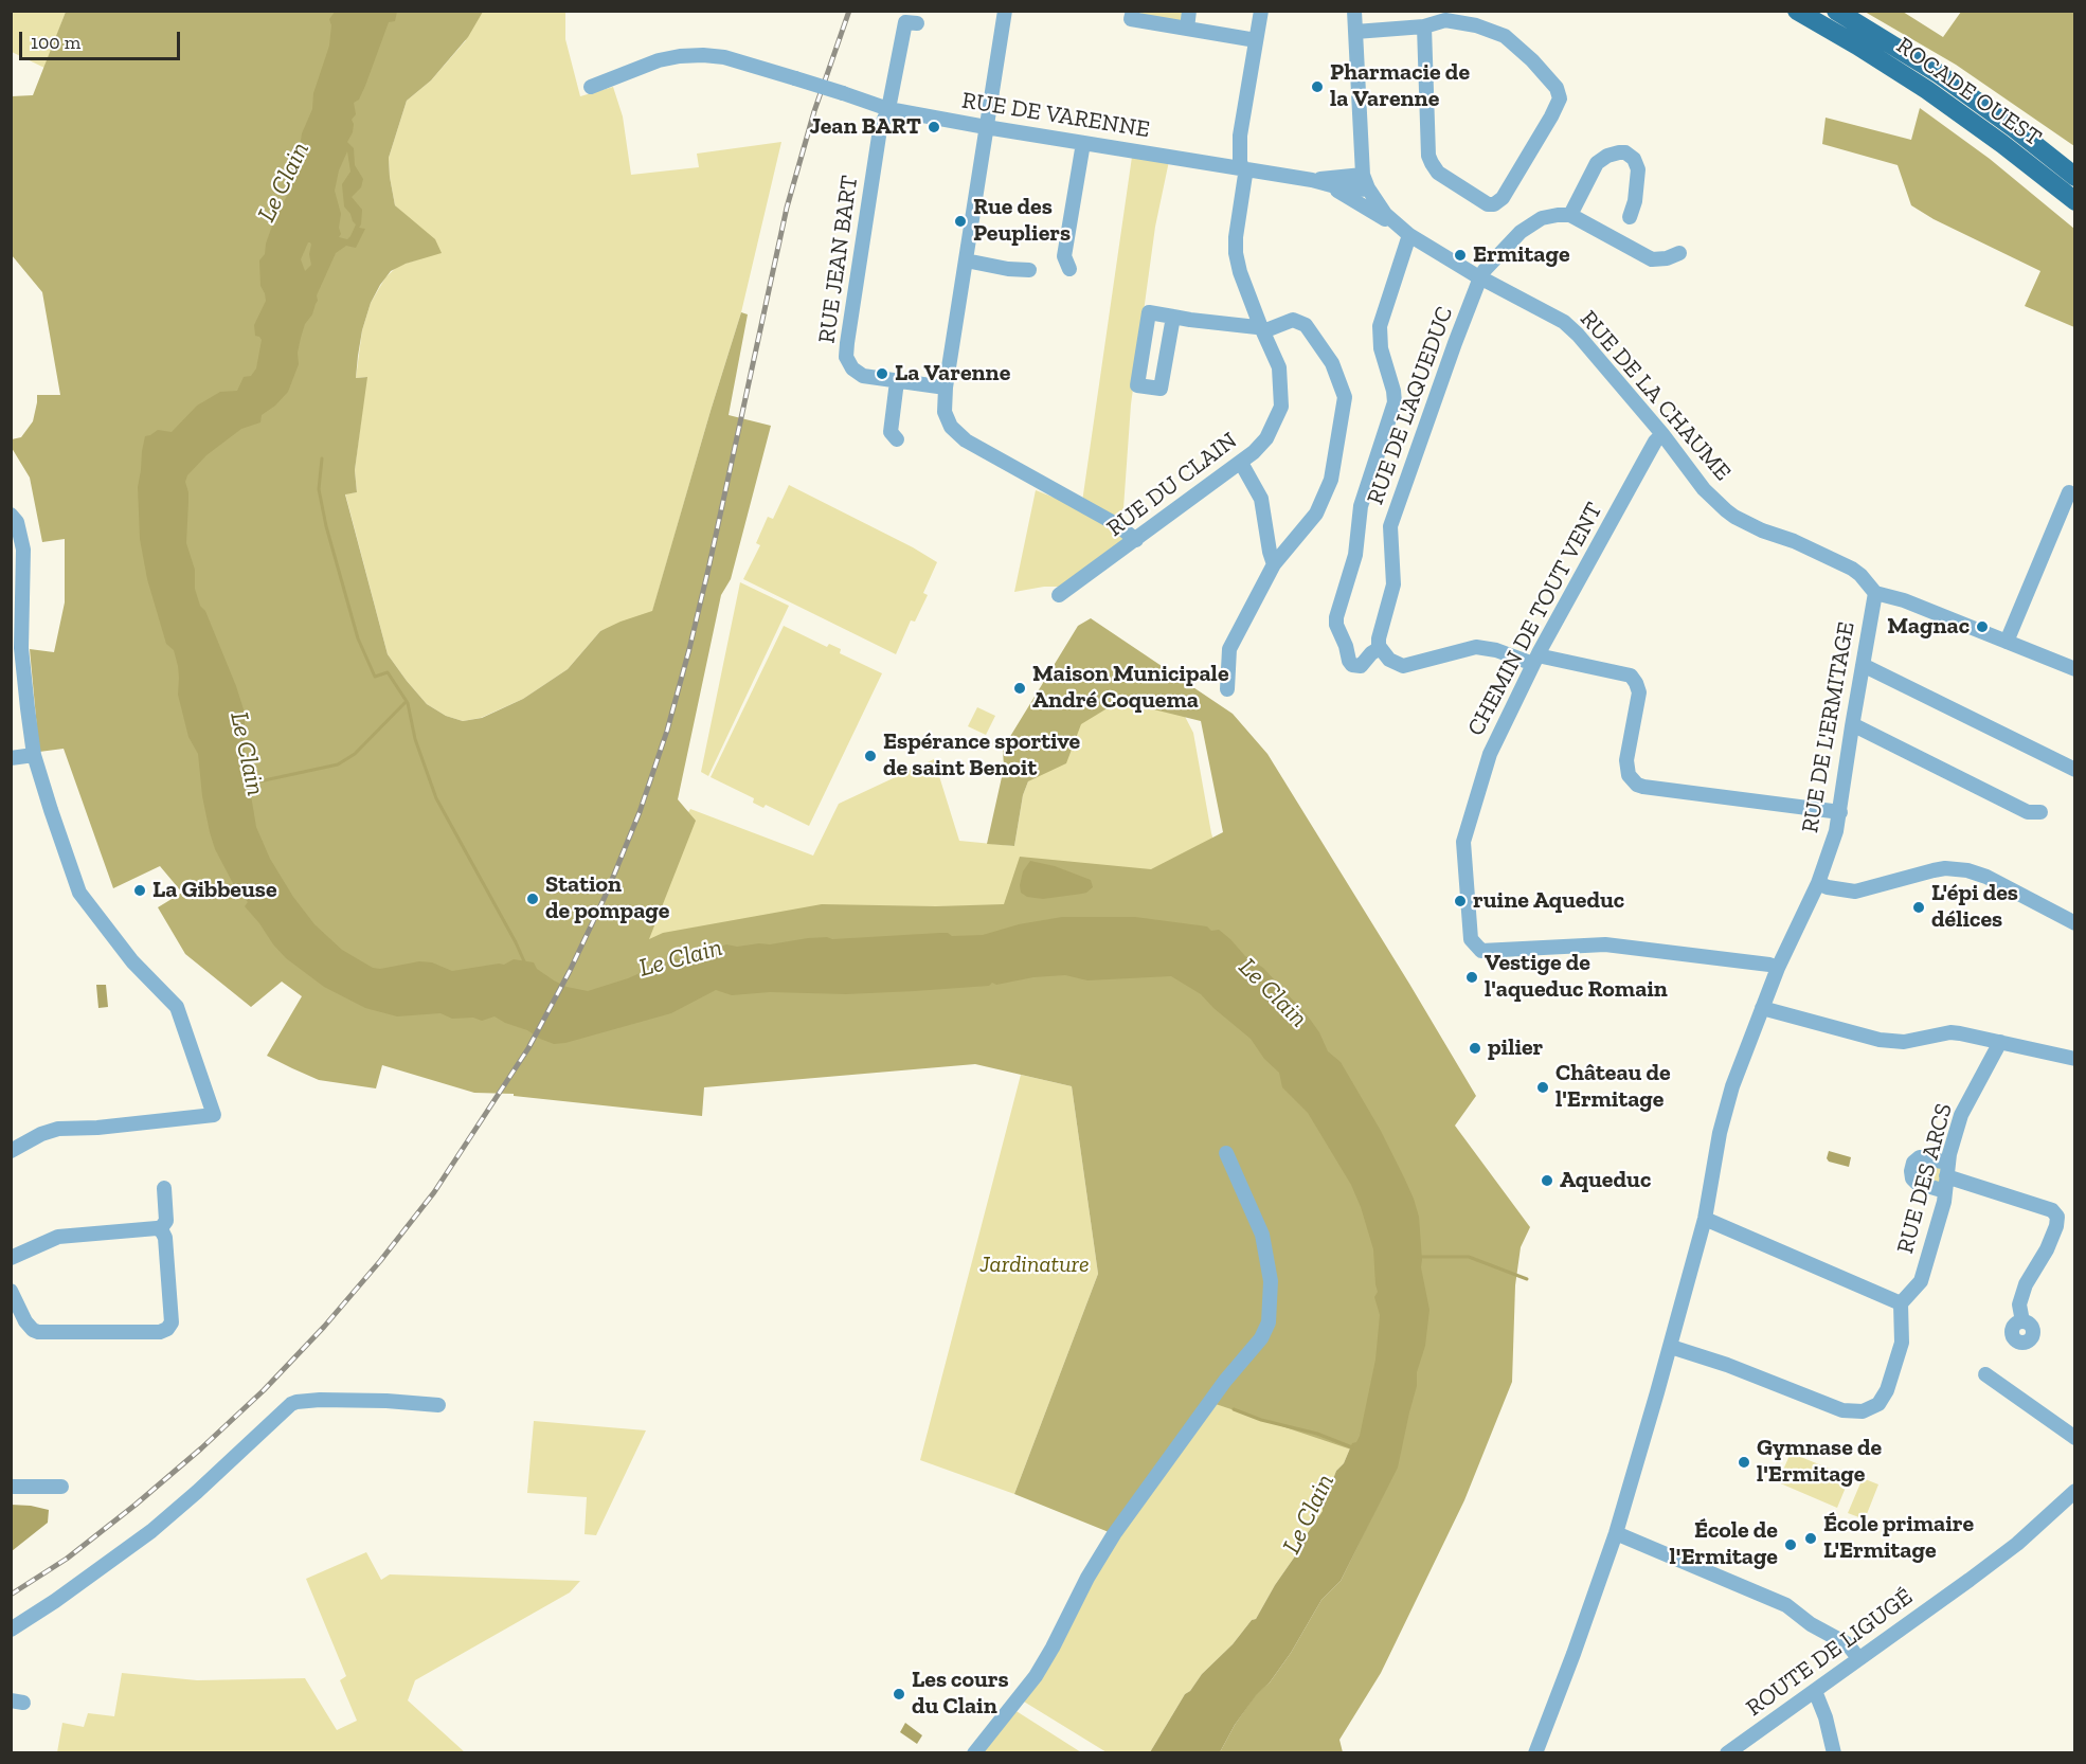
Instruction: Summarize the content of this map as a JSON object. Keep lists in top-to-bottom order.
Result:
{
  "streets": {
    "main road": ["ROCADE OUEST"],
    "street": [
      "RUE DE VARENNE",
      "RUE JEAN BART",
      "RUE DE LA CHAUME",
      "RUE DE L'AQUEDUC",
      "RUE DU CLAIN",
      "CHEMIN DE TOUT VENT",
      "RUE DE L'ERMITAGE",
      "RUE DES ARCS",
      "ROUTE DE LIGUGÉ"
    ]
  },
  "crossings": [
    ["RUE DE VARENNE", "RUE JEAN BART"],
    ["RUE DE VARENNE", "RUE DE LA CHAUME"],
    ["RUE DE VARENNE", "RUE DU CLAIN"],
    ["RUE DE LA CHAUME", "RUE DE L'AQUEDUC"],
    ["RUE DE LA CHAUME", "CHEMIN DE TOUT VENT"],
    ["RUE DE LA CHAUME", "RUE DE L'ERMITAGE"],
    ["CHEMIN DE TOUT VENT", "RUE DE L'ERMITAGE"]
  ],
  "water": ["Le Clain"],
  "parks": ["Jardinature"],
  "places": [
    "Pharmacie de la Varenne",
    "Jean BART",
    "Rue des Peupliers",
    "Ermitage",
    "La Varenne",
    "Magnac",
    "Maison Municipale André Coquema",
    "Espérance sportive de saint Benoit",
    "La Gibbeuse",
    "Station de pompage",
    "ruine Aqueduc",
    "L'épi des délices",
    "Vestige de l'aqueduc Romain",
    "pilier",
    "Château de l'Ermitage",
    "Aqueduc",
    "Gymnase de l'Ermitage",
    "École primaire L'Ermitage",
    "École de l'Ermitage",
    "Les cours du Clain"
  ],
  "scale_bar": "100 m"
}
